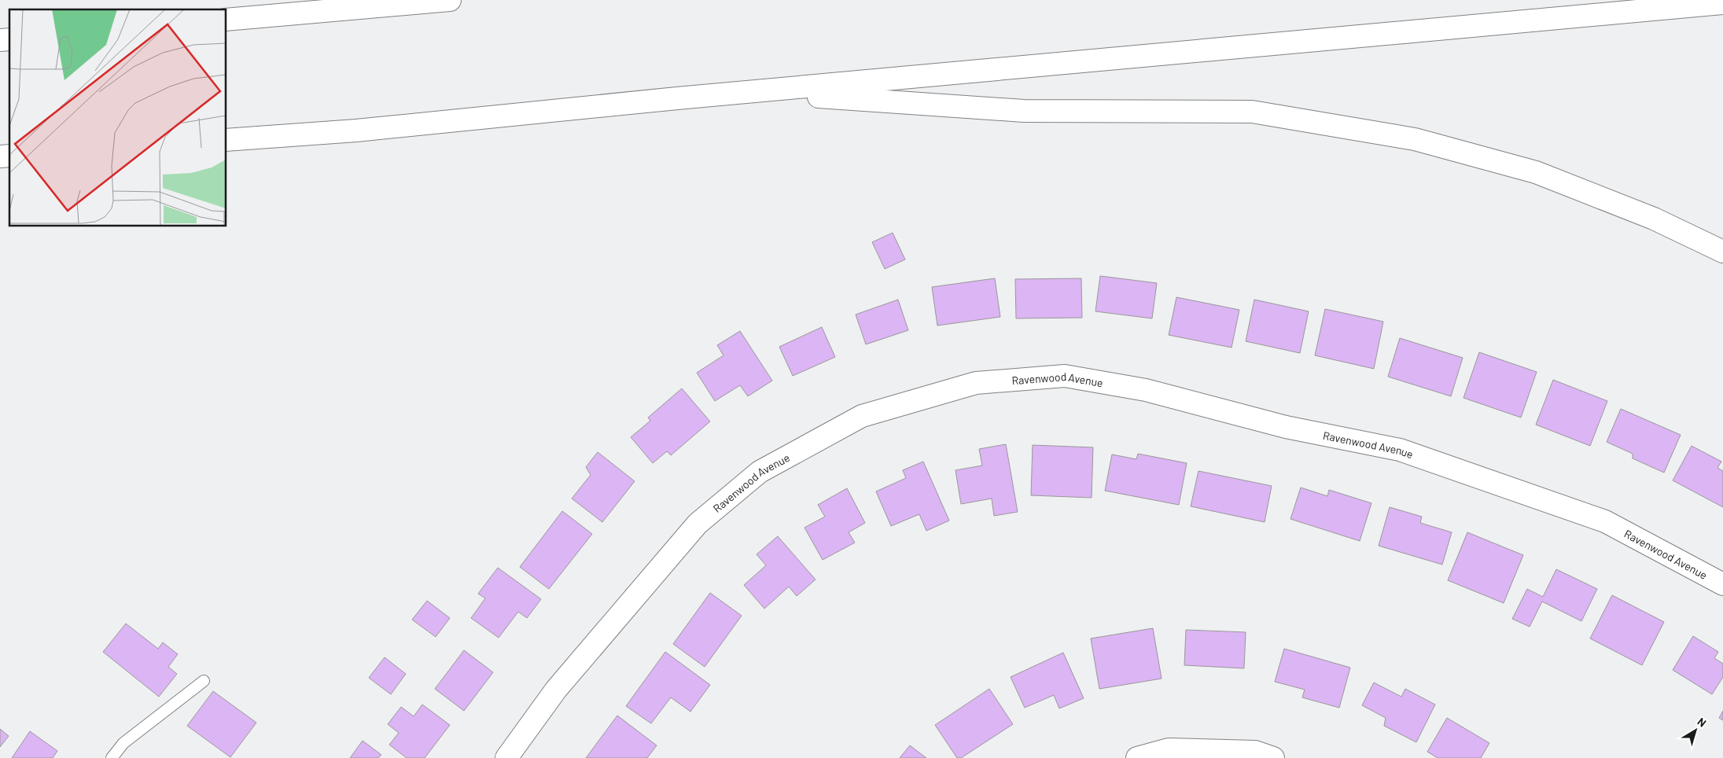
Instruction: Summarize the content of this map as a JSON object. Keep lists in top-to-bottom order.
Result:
{
  "streets": {
    "main road": ["Ravenwood Avenue"]
  },
  "north": "top right"
}
